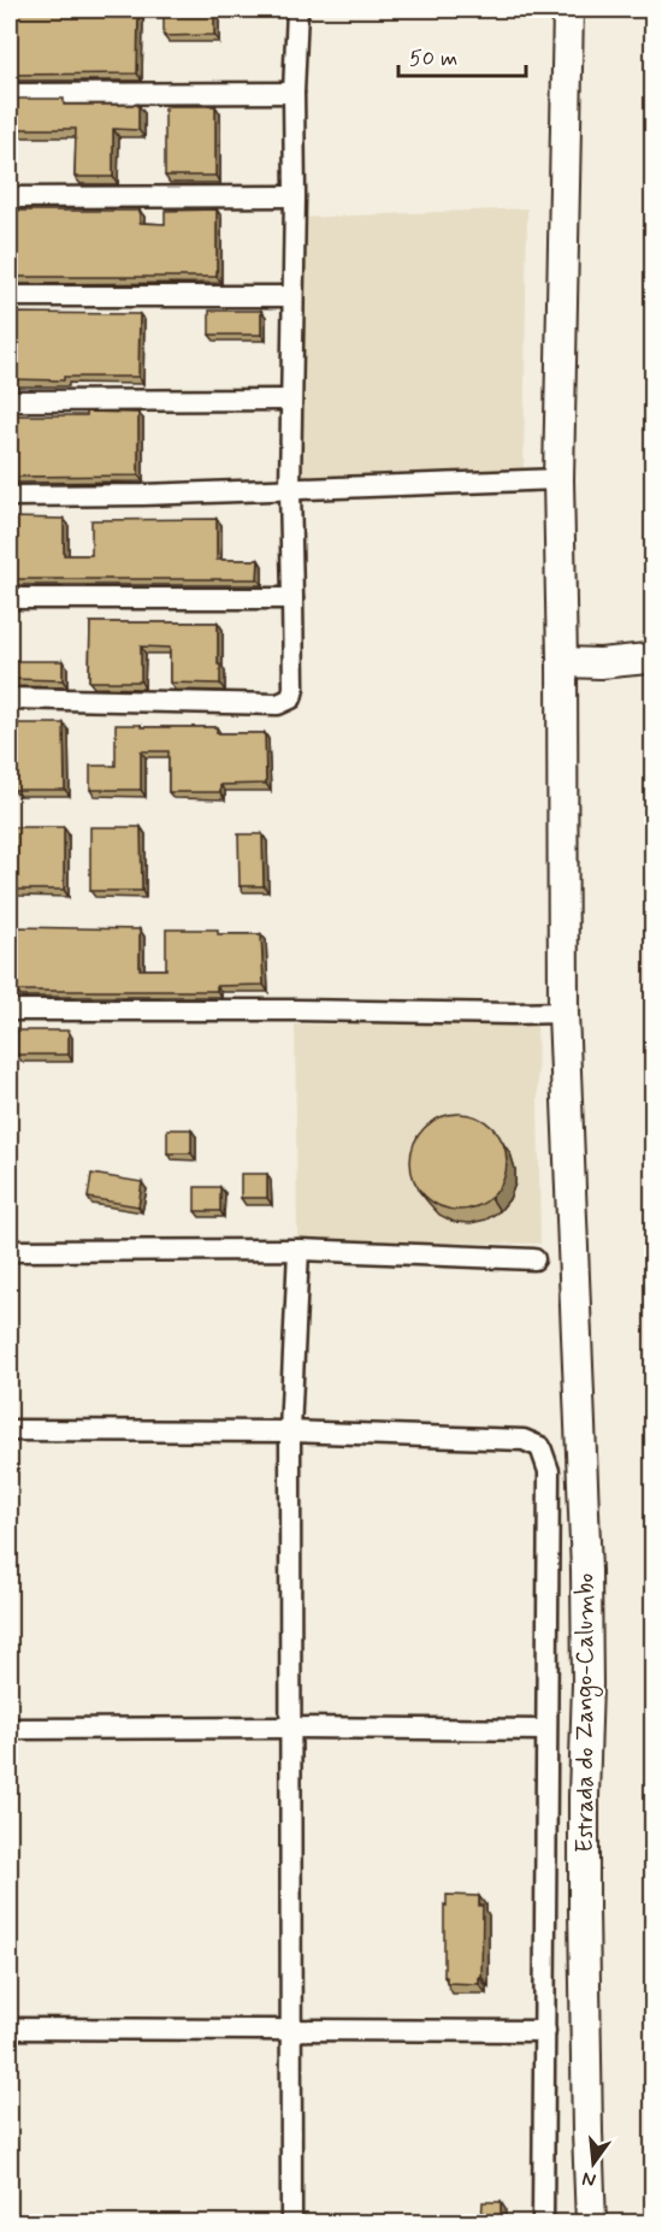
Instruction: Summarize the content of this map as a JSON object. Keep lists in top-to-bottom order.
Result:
{
  "streets": {
    "main road": ["Estrada do Zango-Calumbo"]
  },
  "scale_bar": "50 m",
  "north": "bottom"
}
